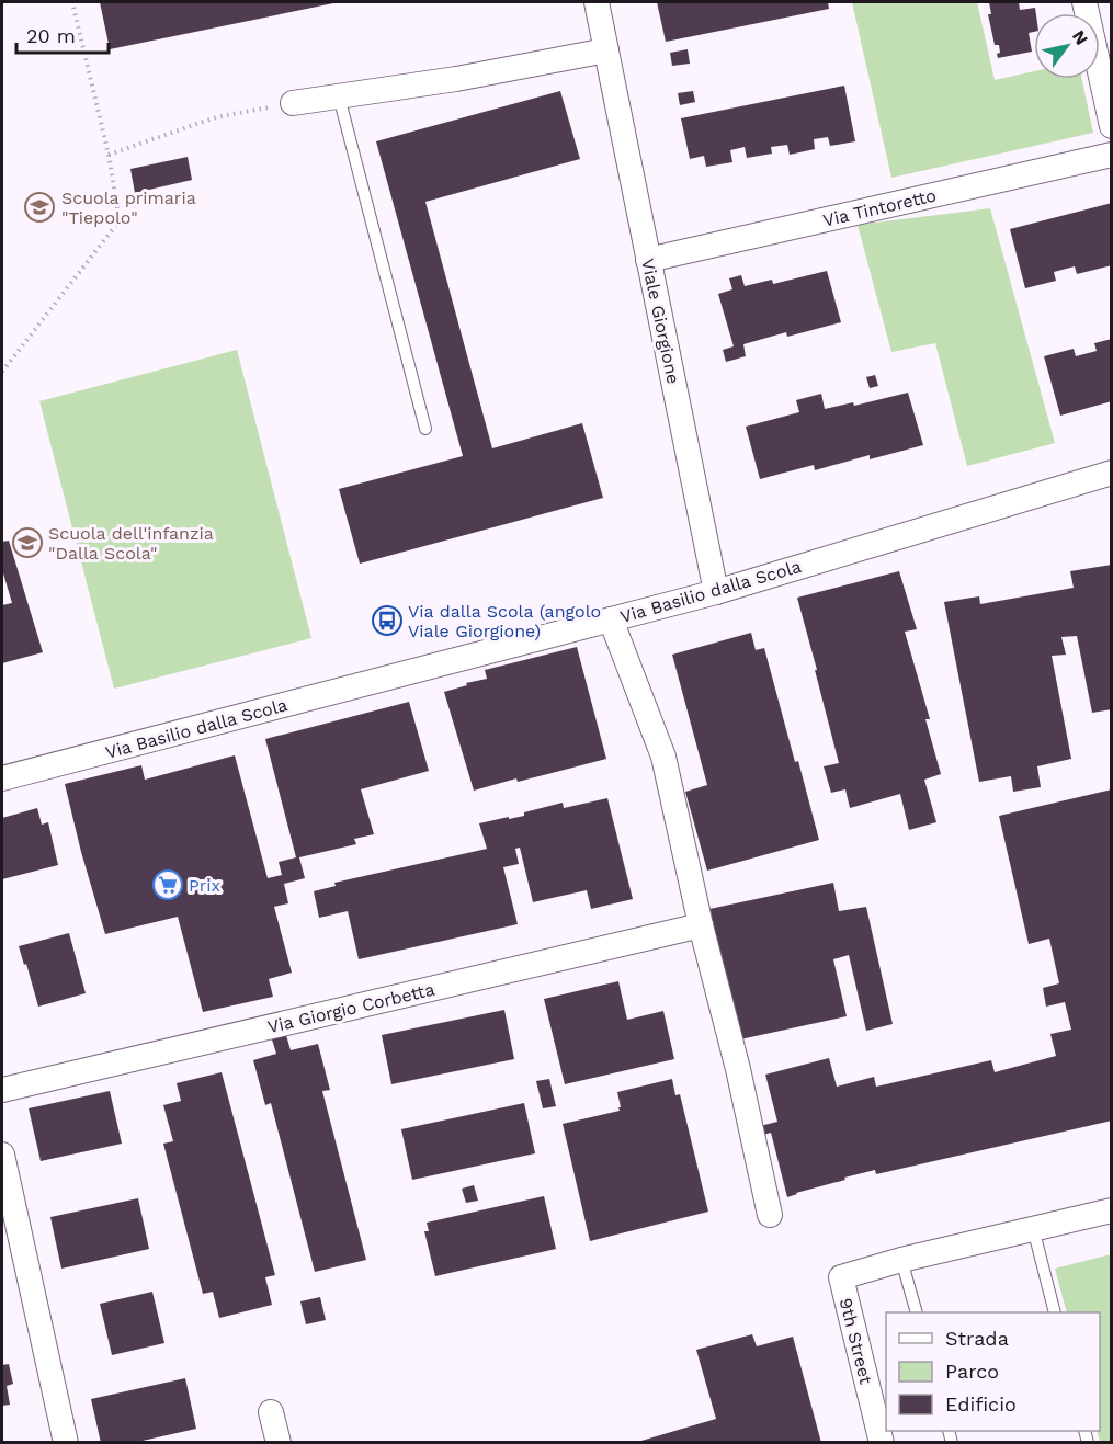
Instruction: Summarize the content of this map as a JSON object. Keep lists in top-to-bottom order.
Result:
{
  "streets": {
    "street": [
      "Via Tintoretto",
      "Viale Giorgione",
      "Via Basilio dalla Scola",
      "Via Giorgio Corbetta",
      "9th Street"
    ]
  },
  "crossings": [
    ["Via Tintoretto", "Viale Giorgione"],
    ["Viale Giorgione", "Via Basilio dalla Scola"]
  ],
  "places": {
    "school or university": ["Scuola primaria \"Tiepolo\"", "Scuola dell'infanzia \"Dalla Scola\""],
    "bus stop": ["Via dalla Scola (angolo Viale Giorgione)"],
    "supermarket": ["Prix"]
  },
  "legend": ["Strada", "Parco", "Edificio"],
  "scale_bar": "20 m",
  "north": "top right"
}
